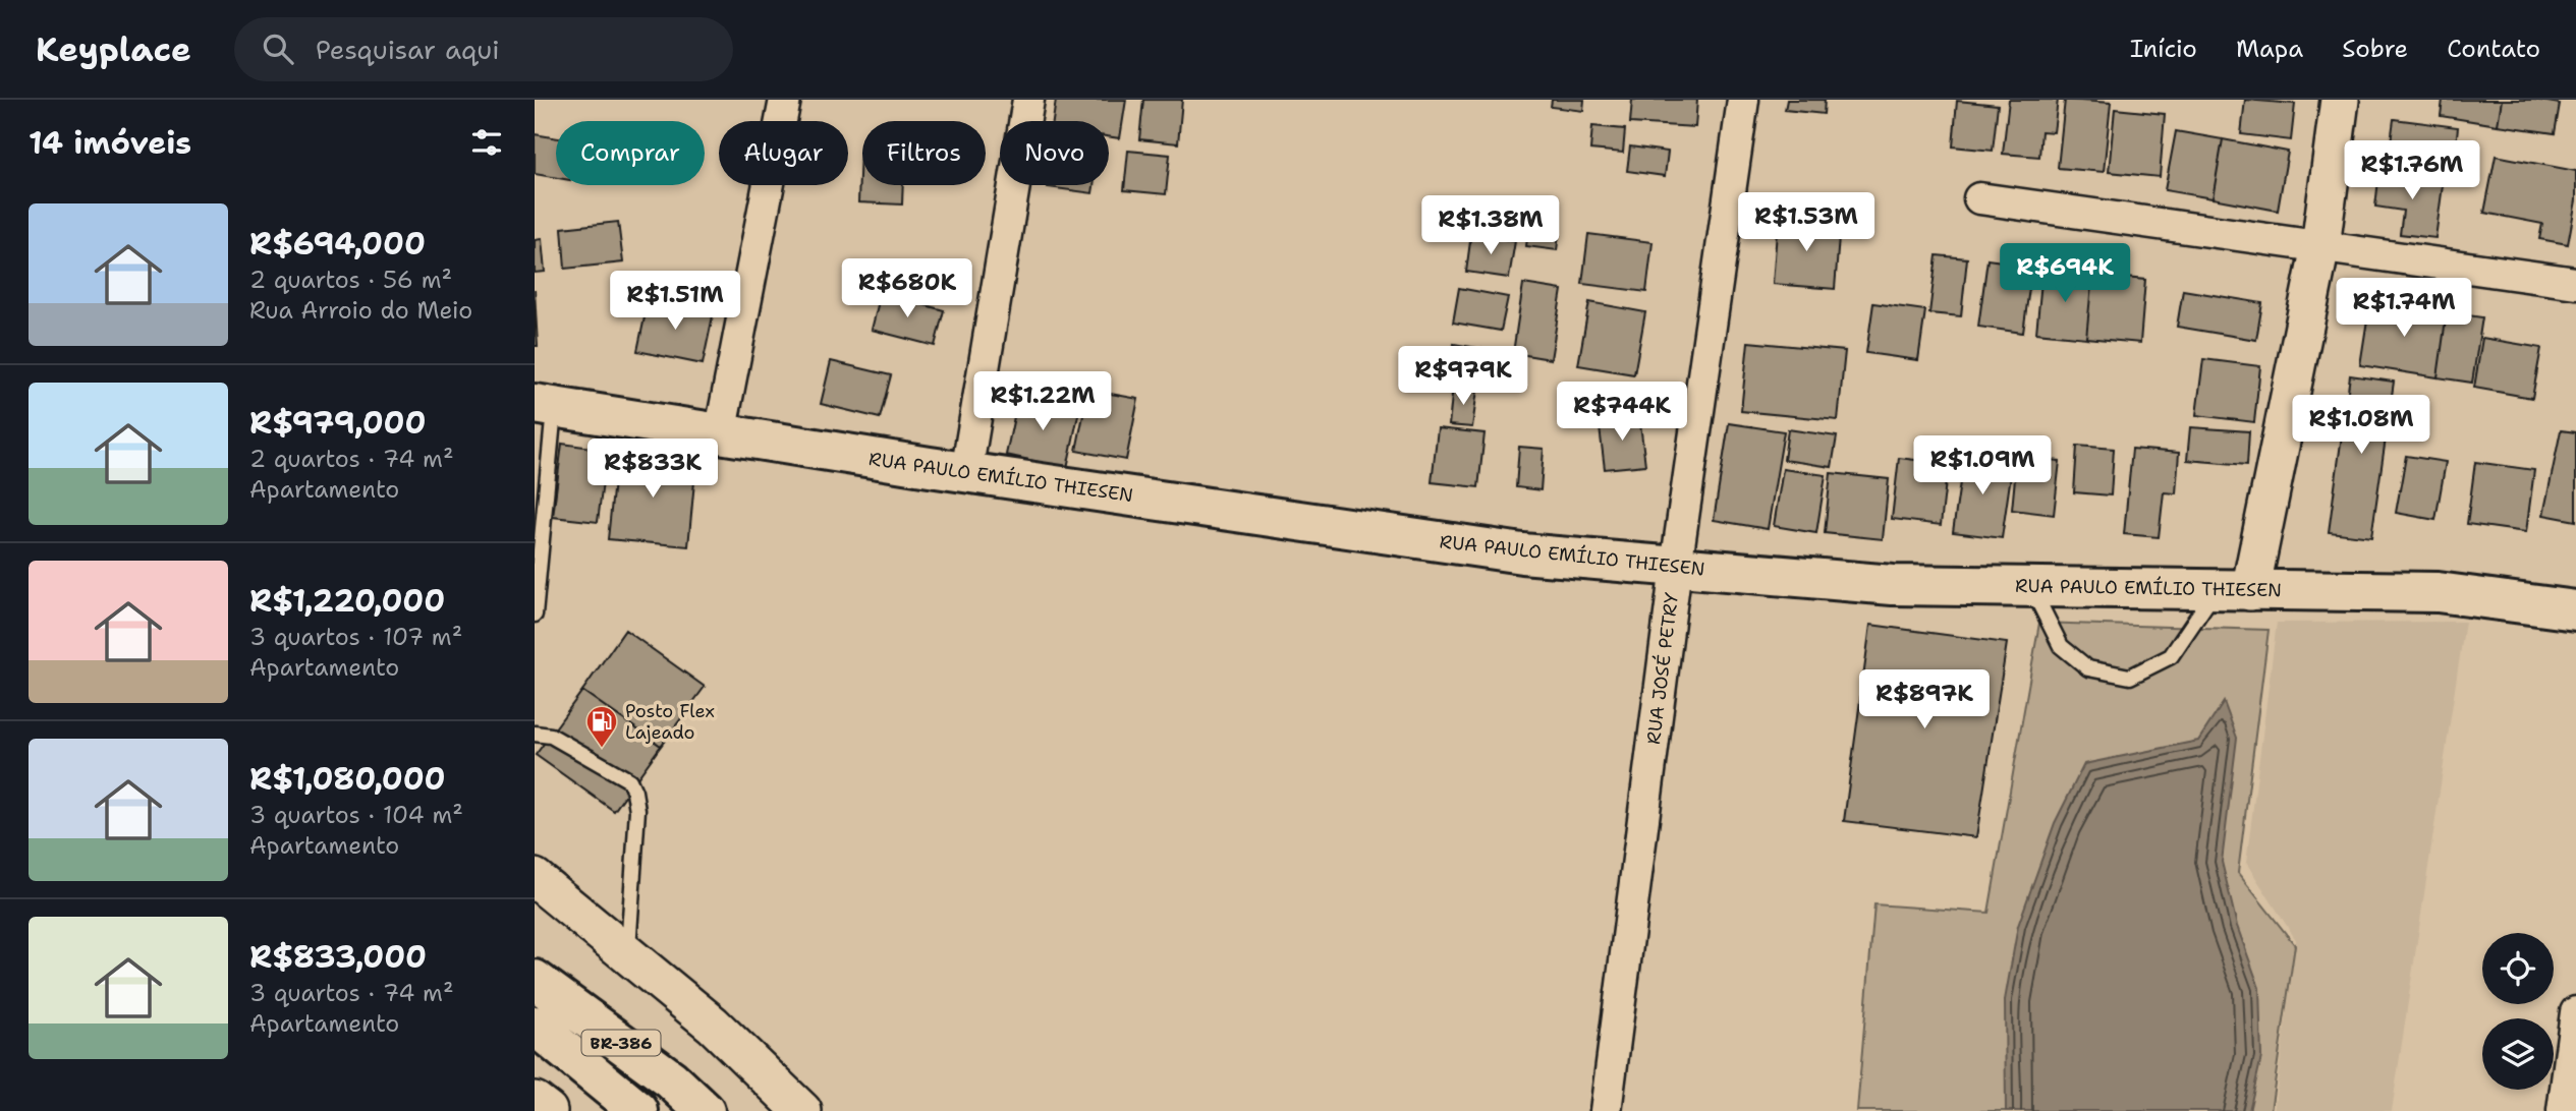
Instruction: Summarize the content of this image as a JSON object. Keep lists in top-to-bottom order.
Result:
{
  "streets": {
    "main road": ["RUA PAULO EMÍLIO THIESEN", "BR-386"],
    "street": ["RUA JOSÉ PETRY"]
  },
  "crossings": [
    ["RUA PAULO EMÍLIO THIESEN", "RUA JOSÉ PETRY"]
  ],
  "places": {
    "fuel station": ["Posto Flex Lajeado"]
  },
  "page": {
    "header": "Keyplace",
    "search": "Pesquisar aqui",
    "nav": [
      "Início",
      "Mapa",
      "Sobre",
      "Contato"
    ],
    "heading": "14 imóveis",
    "chip": [
      "Comprar",
      "Alugar",
      "Filtros",
      "Novo"
    ],
    "price": [
      "R$1.76M",
      "R$1.53M",
      "R$1.38M",
      "R$694K",
      "R$680K",
      "R$1.51M",
      "R$1.74M",
      "R$979K",
      "R$1.22M",
      "R$744K",
      "R$1.08M",
      "R$1.09M",
      "R$833K",
      "R$897K"
    ],
    "list": [
      {
        "name": "R$694,000",
        "note": "2 quartos · 56 m² · Rua Arroio do Meio"
      },
      {
        "name": "R$979,000",
        "note": "2 quartos · 74 m² · Apartamento"
      },
      {
        "name": "R$1,220,000",
        "note": "3 quartos · 107 m² · Apartamento"
      },
      {
        "name": "R$1,080,000",
        "note": "3 quartos · 104 m² · Apartamento"
      },
      {
        "name": "R$833,000",
        "note": "3 quartos · 74 m² · Apartamento"
      }
    ]
  }
}
